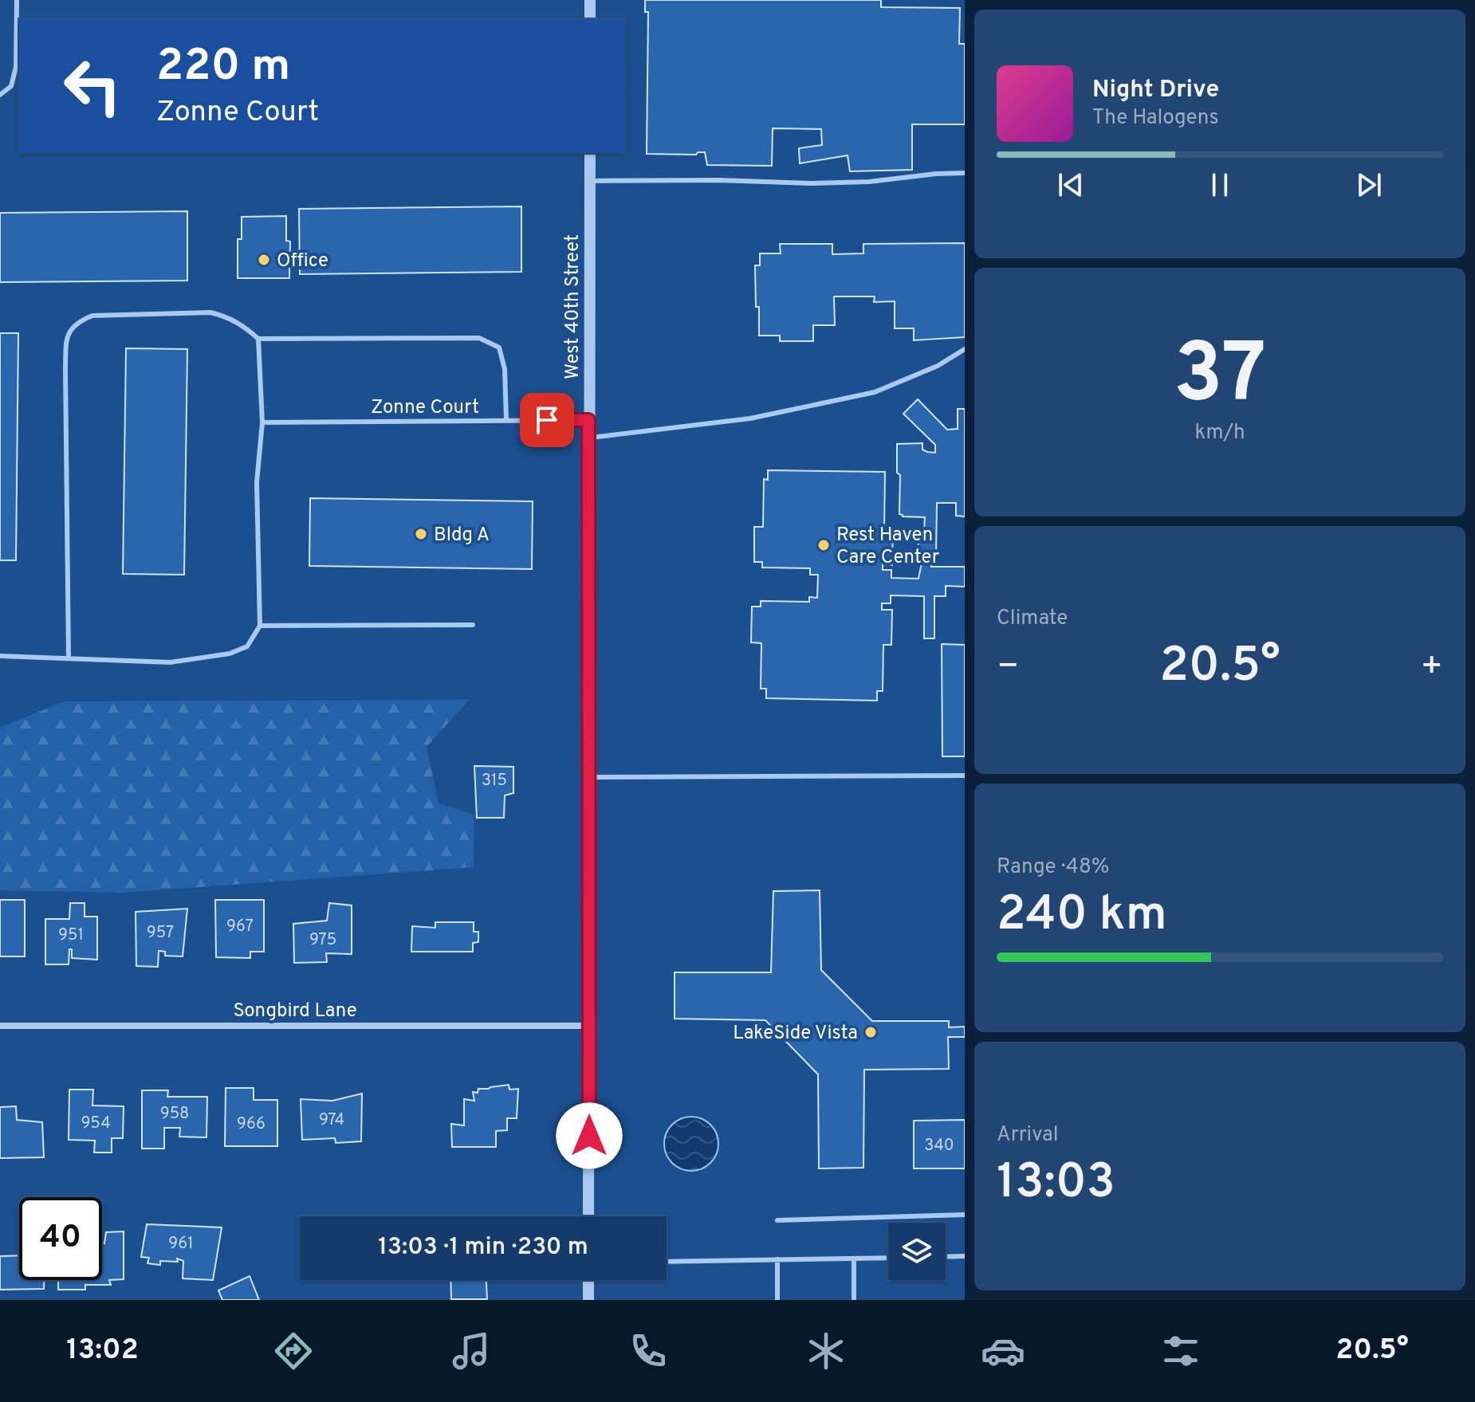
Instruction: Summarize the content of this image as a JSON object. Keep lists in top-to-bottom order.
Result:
{
  "streets": {
    "street": ["West 40th Street", "Songbird Lane"],
    "lane": ["Zonne Court"]
  },
  "crossings": [
    ["West 40th Street", "Zonne Court"],
    ["West 40th Street", "Songbird Lane"]
  ],
  "places": [
    "Office",
    "Bldg A",
    "Rest Haven Care Center",
    "LakeSide Vista"
  ],
  "house_numbers": [
    "315",
    "967",
    "957",
    "951",
    "975",
    "958",
    "974",
    "954",
    "966",
    "340",
    "961"
  ],
  "page": {
    "turn": ["220 m", "Zonne Court"],
    "song": ["Night Drive", "The Halogens"],
    "tile": [
      ["37", "km/h"],
      "Climate",
      ["Range · 48%", "240 km"],
      ["Arrival", "13:03"]
    ],
    "heat": ["−", "20.5°", "+"],
    "limit": "40",
    "trip": "13:03 · 1 min · 230 m",
    "tabs": ["13:02", "20.5°"]
  }
}
